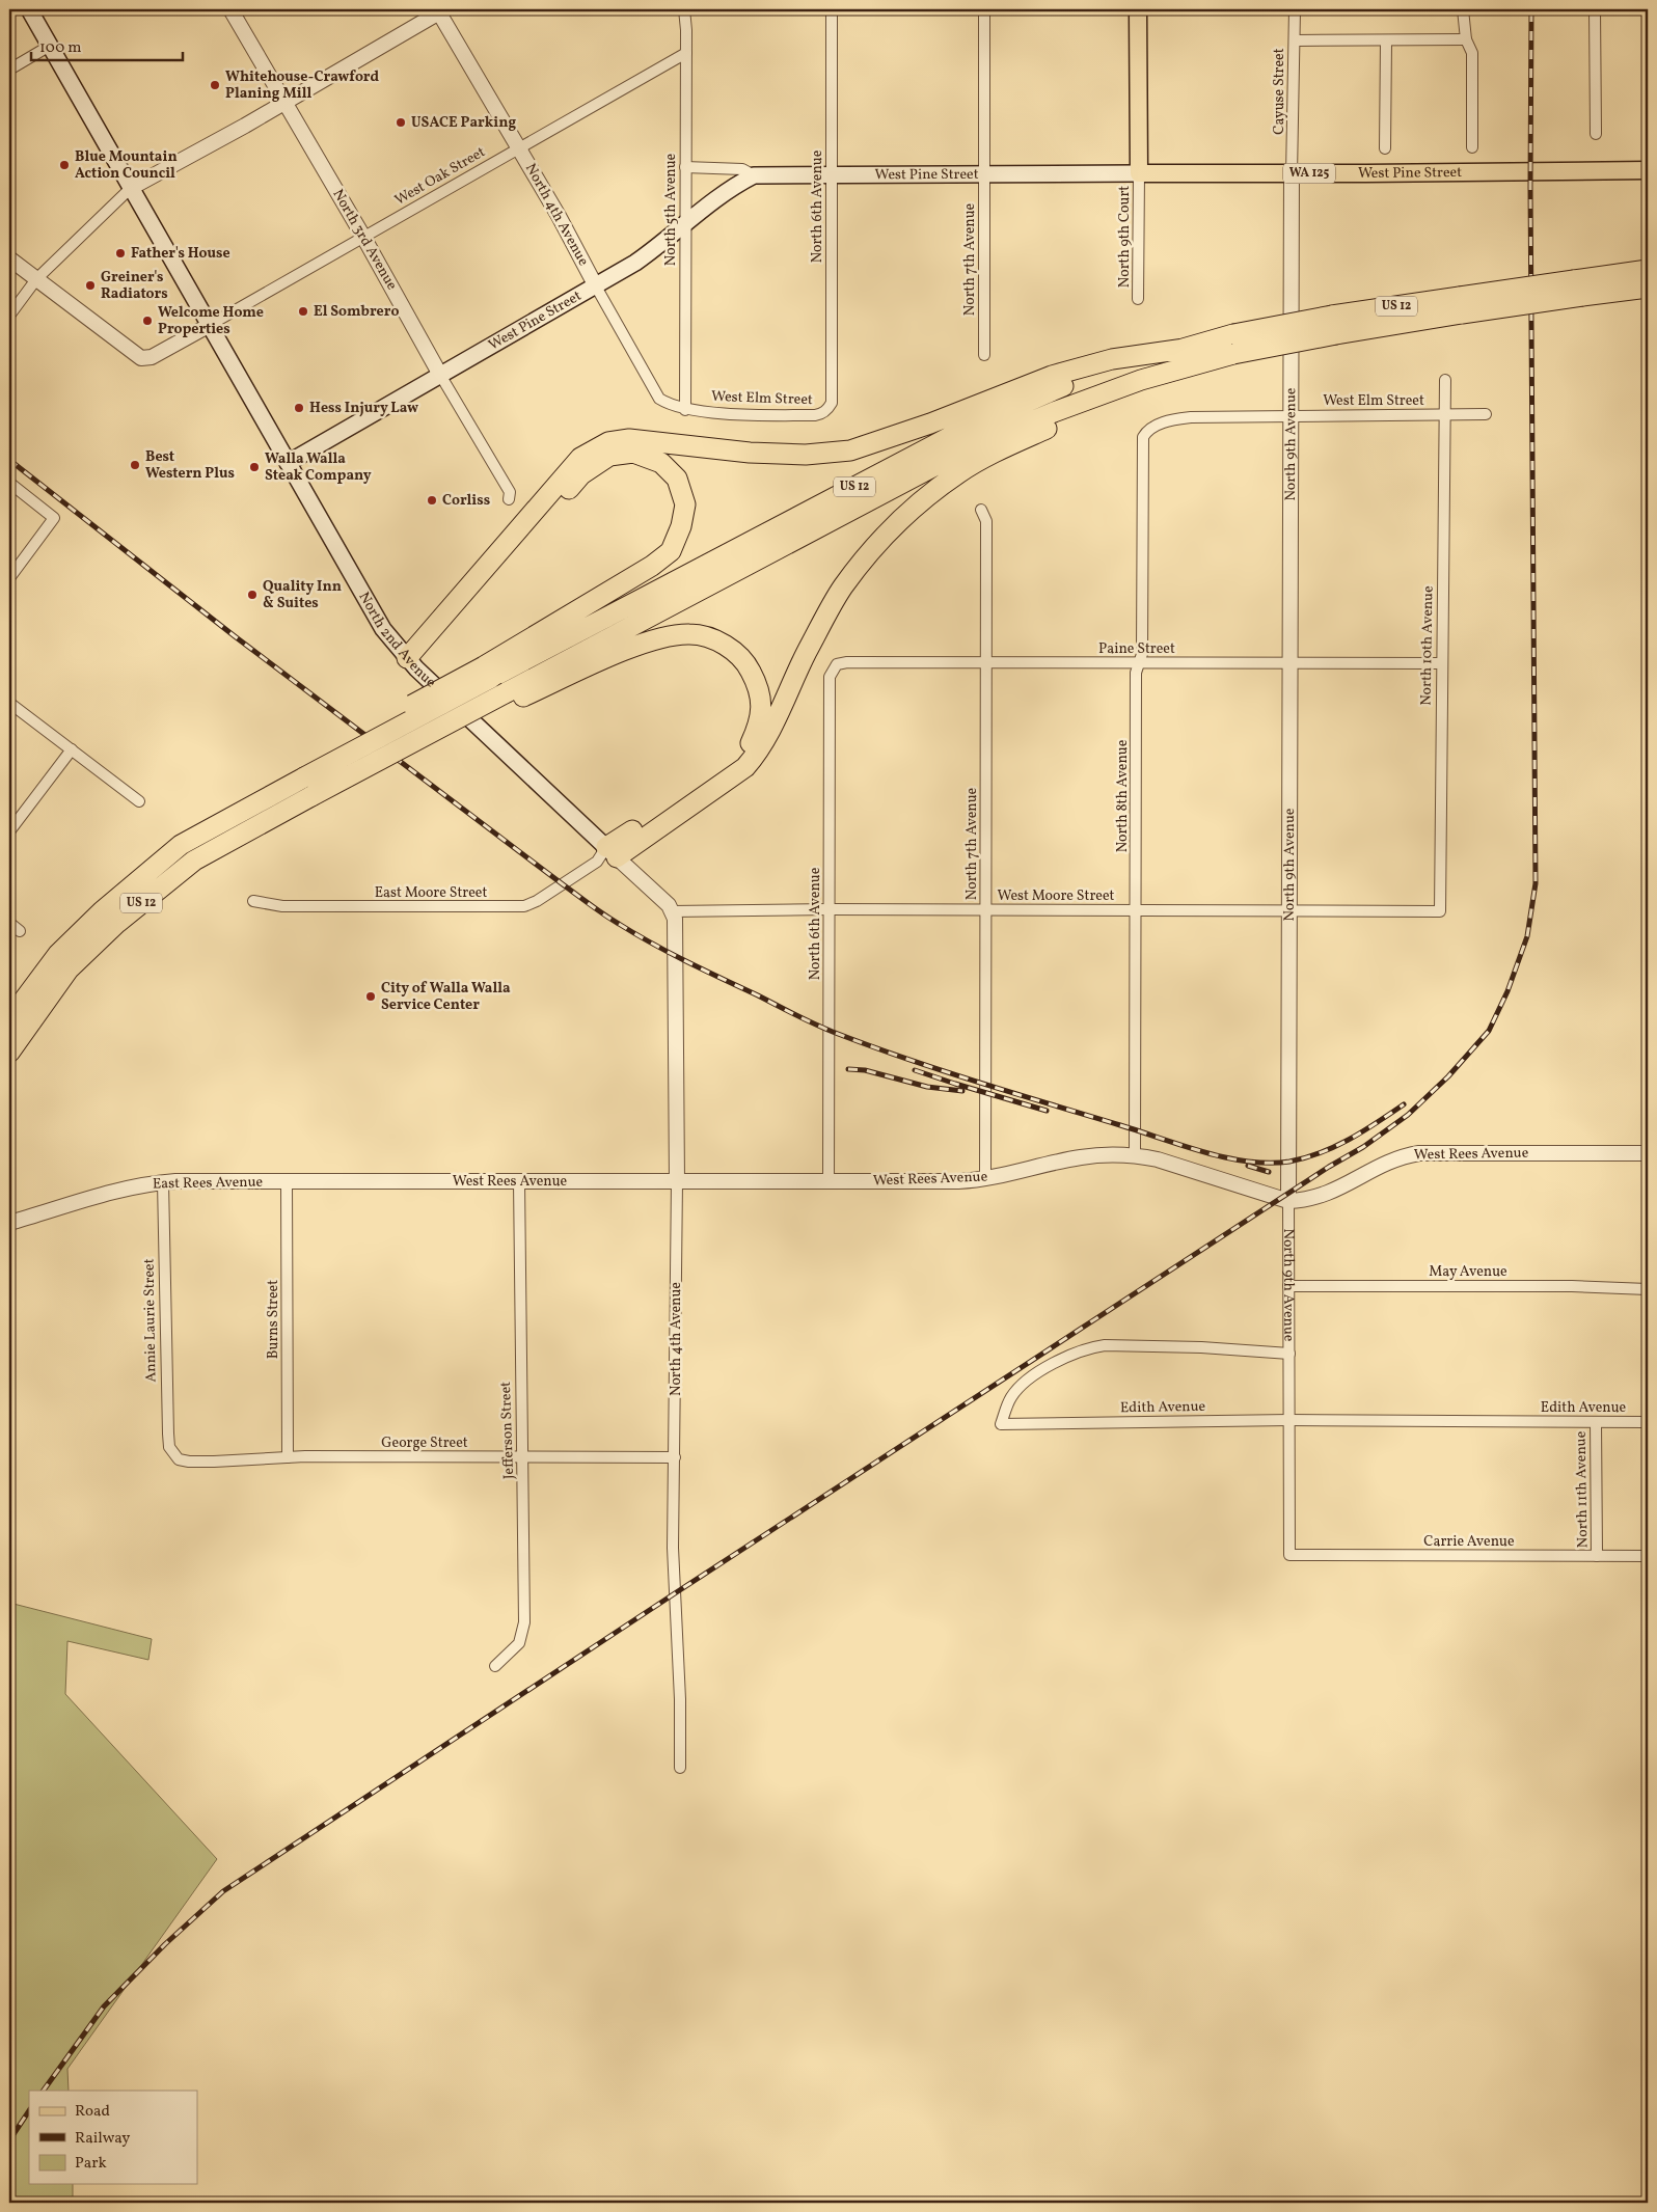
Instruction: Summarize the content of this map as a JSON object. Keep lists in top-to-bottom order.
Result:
{
  "streets": {
    "highway": ["US 12"],
    "main road": ["West Pine Street", "WA 125", "North 2nd Avenue"],
    "street": [
      "Cayuse Street",
      "West Oak Street",
      "North 6th Avenue",
      "North 5th Avenue",
      "North 4th Avenue",
      "North 9th Court",
      "North 3rd Avenue",
      "North 7th Avenue",
      "West Elm Street",
      "North 9th Avenue",
      "North 10th Avenue",
      "Paine Street",
      "North 8th Avenue",
      "East Moore Street",
      "West Moore Street",
      "West Rees Avenue",
      "East Rees Avenue",
      "May Avenue",
      "Burns Street",
      "Annie Laurie Street",
      "Edith Avenue",
      "Jefferson Street",
      "George Street",
      "North 11th Avenue",
      "Carrie Avenue"
    ]
  },
  "crossings": [
    ["Cayuse Street", "West Pine Street"],
    ["Cayuse Street", "North 9th Avenue"],
    ["West Pine Street", "North 6th Avenue"],
    ["West Pine Street", "North 5th Avenue"],
    ["West Pine Street", "North 4th Avenue"],
    ["West Pine Street", "North 9th Court"],
    ["West Pine Street", "North 3rd Avenue"],
    ["West Pine Street", "North 7th Avenue"],
    ["West Pine Street", "North 9th Avenue"],
    ["West Pine Street", "North 2nd Avenue"],
    ["West Oak Street", "North 5th Avenue"],
    ["West Oak Street", "North 4th Avenue"],
    ["West Oak Street", "North 3rd Avenue"],
    ["West Oak Street", "North 2nd Avenue"],
    ["North 6th Avenue", "West Elm Street"],
    ["North 6th Avenue", "Paine Street"],
    ["North 6th Avenue", "West Moore Street"],
    ["North 6th Avenue", "West Rees Avenue"],
    ["North 5th Avenue", "North 4th Avenue"],
    ["North 5th Avenue", "West Elm Street"],
    ["North 4th Avenue", "West Elm Street"],
    ["North 4th Avenue", "North 2nd Avenue"],
    ["North 4th Avenue", "West Moore Street"],
    ["North 4th Avenue", "West Rees Avenue"],
    ["North 4th Avenue", "George Street"],
    ["North 7th Avenue", "Paine Street"],
    ["North 7th Avenue", "West Moore Street"],
    ["North 7th Avenue", "West Rees Avenue"],
    ["West Elm Street", "North 9th Avenue"],
    ["West Elm Street", "North 10th Avenue"],
    ["West Elm Street", "North 8th Avenue"],
    ["North 9th Avenue", "Paine Street"],
    ["North 9th Avenue", "West Moore Street"],
    ["North 9th Avenue", "West Rees Avenue"],
    ["North 9th Avenue", "May Avenue"],
    ["North 9th Avenue", "Edith Avenue"],
    ["North 9th Avenue", "Carrie Avenue"],
    ["North 2nd Avenue", "East Moore Street"],
    ["North 2nd Avenue", "West Moore Street"],
    ["North 10th Avenue", "Paine Street"],
    ["North 10th Avenue", "West Moore Street"],
    ["Paine Street", "North 8th Avenue"],
    ["North 8th Avenue", "West Moore Street"],
    ["North 8th Avenue", "West Rees Avenue"],
    ["West Rees Avenue", "East Rees Avenue"],
    ["West Rees Avenue", "Burns Street"],
    ["West Rees Avenue", "Jefferson Street"],
    ["East Rees Avenue", "Burns Street"],
    ["East Rees Avenue", "Annie Laurie Street"],
    ["Burns Street", "George Street"],
    ["Annie Laurie Street", "George Street"],
    ["Edith Avenue", "North 11th Avenue"],
    ["Jefferson Street", "George Street"],
    ["North 11th Avenue", "Carrie Avenue"]
  ],
  "places": [
    "Whitehouse-Crawford Planing Mill",
    "USACE Parking",
    "Blue Mountain Action Council",
    "Father's House",
    "Greiner's Radiators",
    "El Sombrero",
    "Welcome Home Properties",
    "Hess Injury Law",
    "Best Western Plus",
    "Walla Walla Steak Company",
    "Corliss",
    "Quality Inn & Suites",
    "City of Walla Walla Service Center"
  ],
  "legend": ["Road", "Railway", "Park"],
  "scale_bar": "100 m"
}
